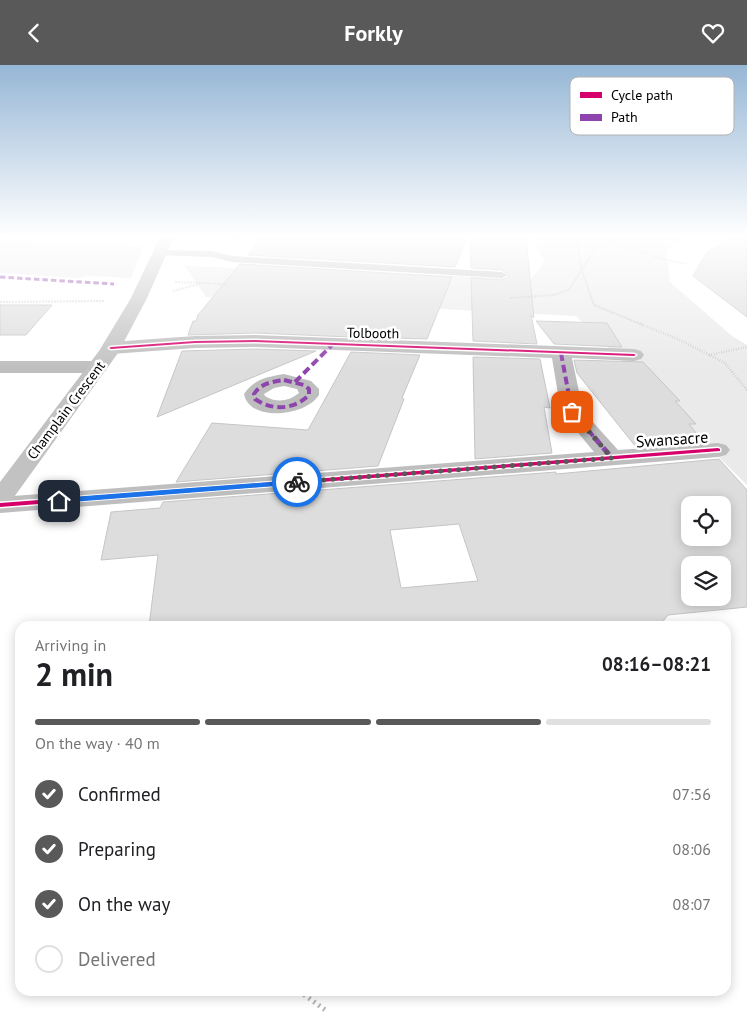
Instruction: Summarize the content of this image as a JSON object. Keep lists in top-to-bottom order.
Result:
{
  "streets": {
    "street": ["Tolbooth", "Champlain Crescent", "Swansacre"]
  },
  "crossings": [
    ["Tolbooth", "Champlain Crescent"]
  ],
  "legend": ["Cycle path", "Path"],
  "page": {
    "header": "Forkly",
    "heading": ["2 min", "Arriving in", "08:16–08:21"],
    "bar": "On the way · 40 m",
    "list": [
      ["Confirmed", "07:56"],
      ["Preparing", "08:06"],
      ["On the way", "08:07"],
      "Delivered"
    ]
  }
}
